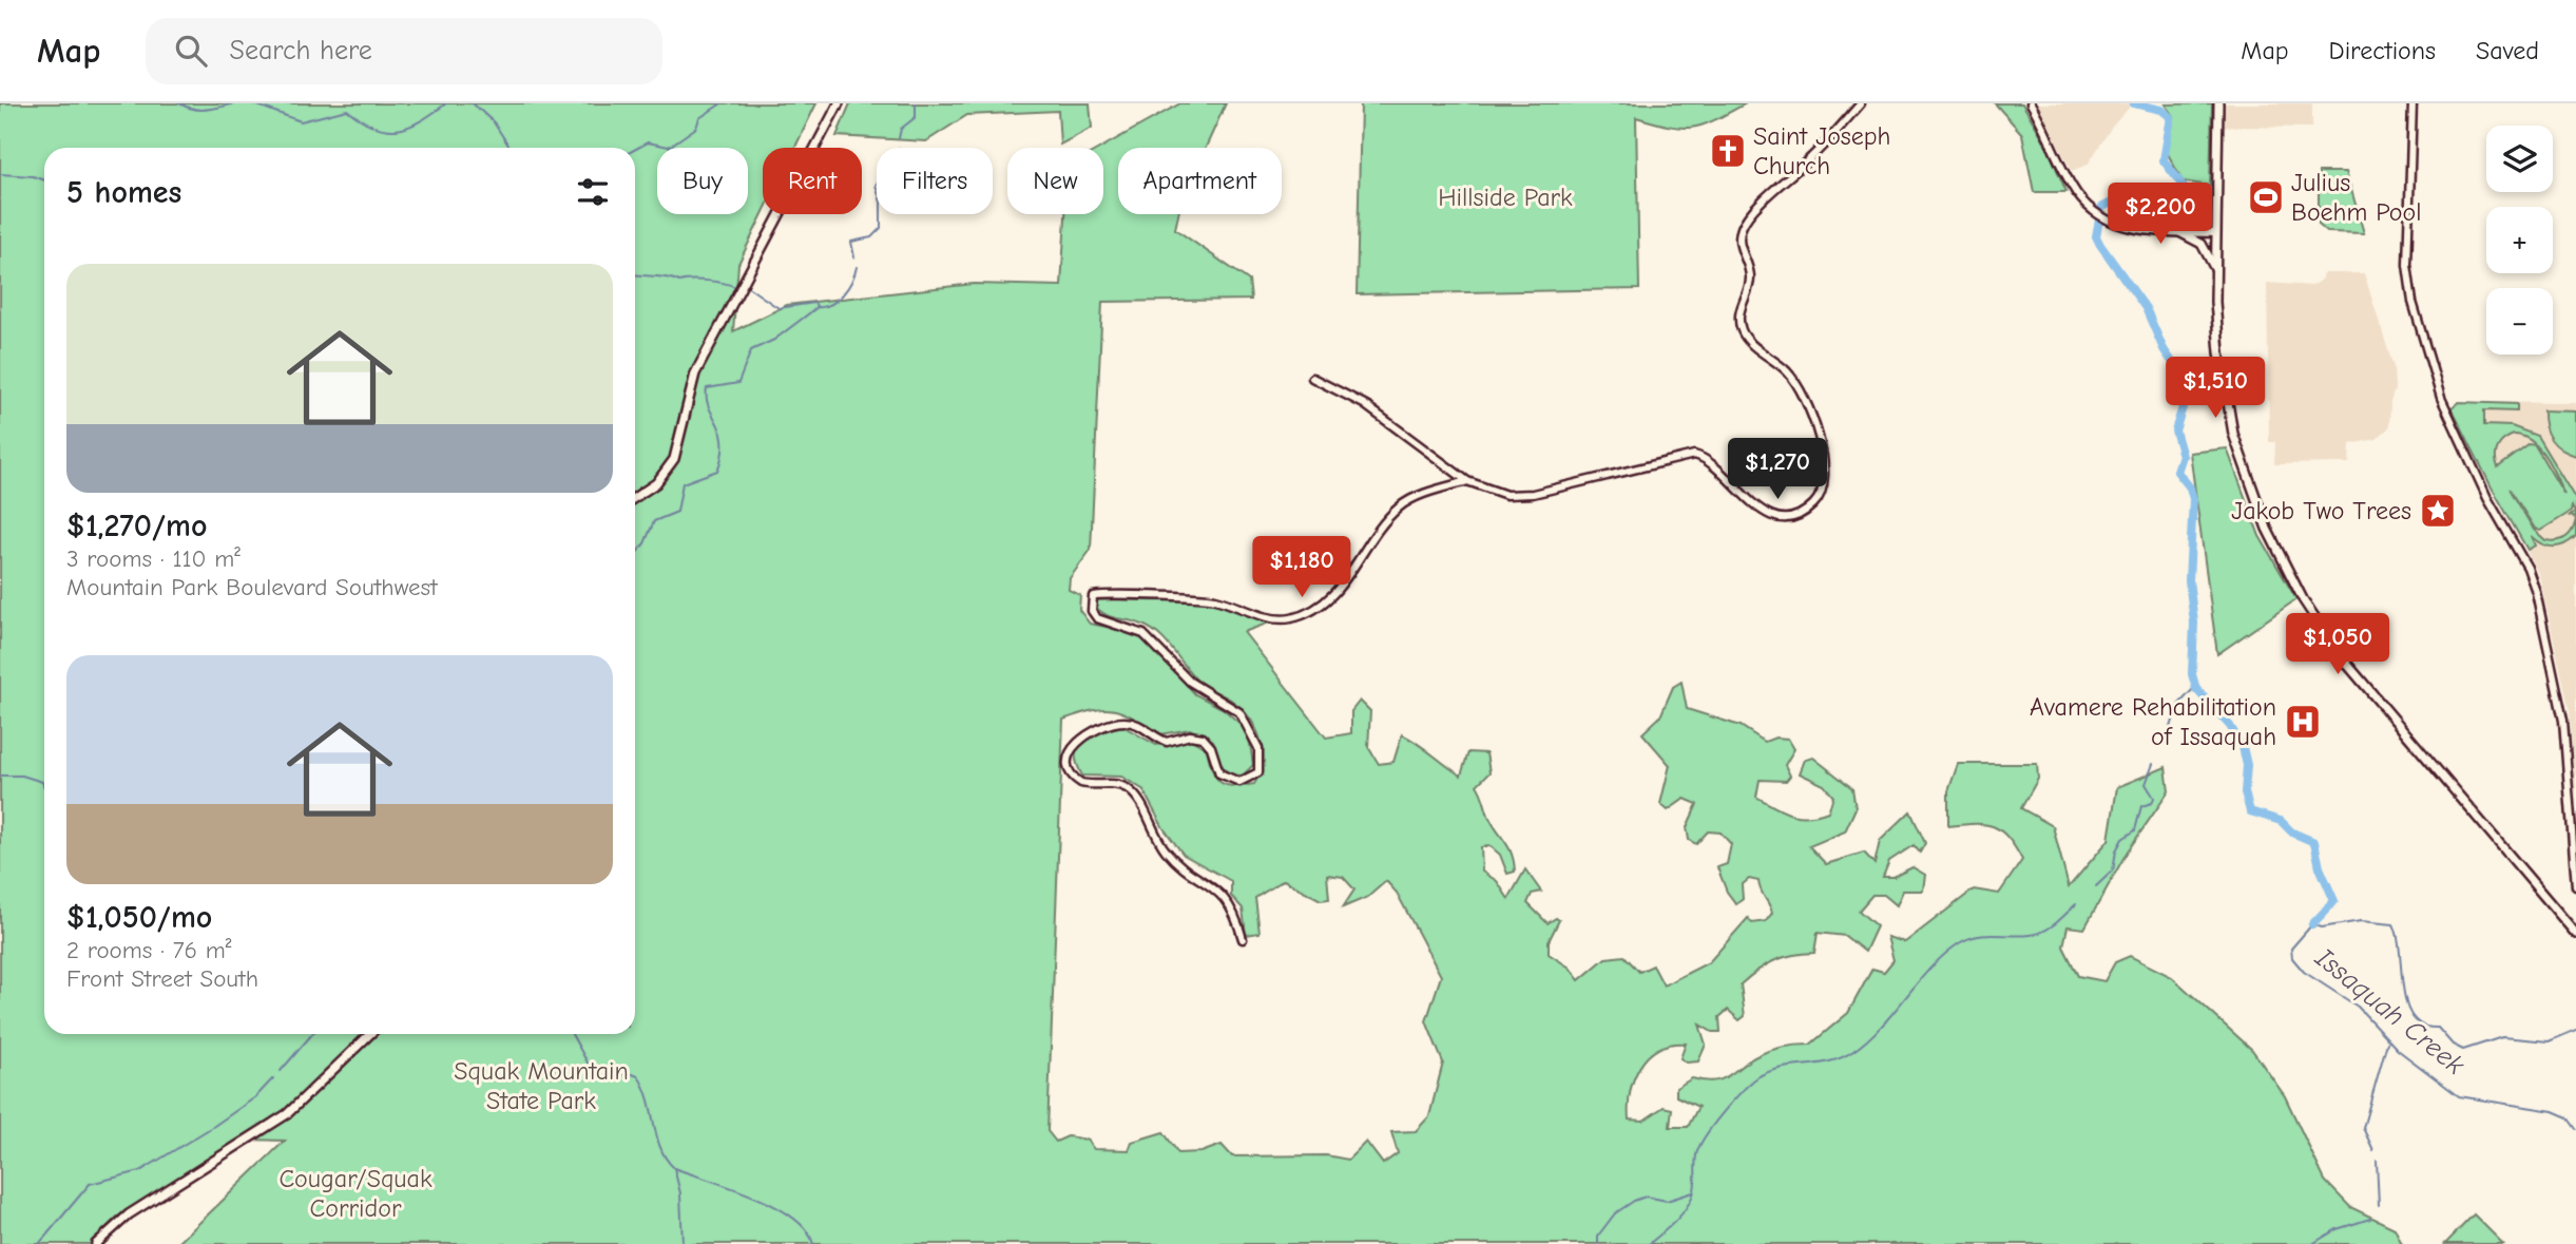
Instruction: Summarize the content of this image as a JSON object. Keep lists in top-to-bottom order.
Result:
{
  "water": ["Issaquah Creek"],
  "parks": ["Hillside Park", "Squak Mountain State Park", "Cougar/Squak Corridor"],
  "places": {
    "church": ["Saint Joseph Church"],
    "sports": ["Julius Boehm Pool"],
    "place": ["Jakob Two Trees"],
    "hospital": ["Avamere Rehabilitation of Issaquah"]
  },
  "page": {
    "header": "Map",
    "search": "Search here",
    "nav": ["Map", "Directions", "Saved"],
    "map_buttons": ["+", "−"],
    "chip": [
      "Buy",
      "Rent",
      "Filters",
      "New",
      "Apartment"
    ],
    "heading": "5 homes",
    "price": [
      "$2,200",
      "$1,510",
      "$1,270",
      "$1,180",
      "$1,050"
    ],
    "list": [
      {
        "name": "$1,270/mo",
        "note": "3 rooms · 110 m² · Mountain Park Boulevard Southwest"
      },
      {
        "name": "$1,050/mo",
        "note": "2 rooms · 76 m² · Front Street South"
      }
    ]
  }
}
